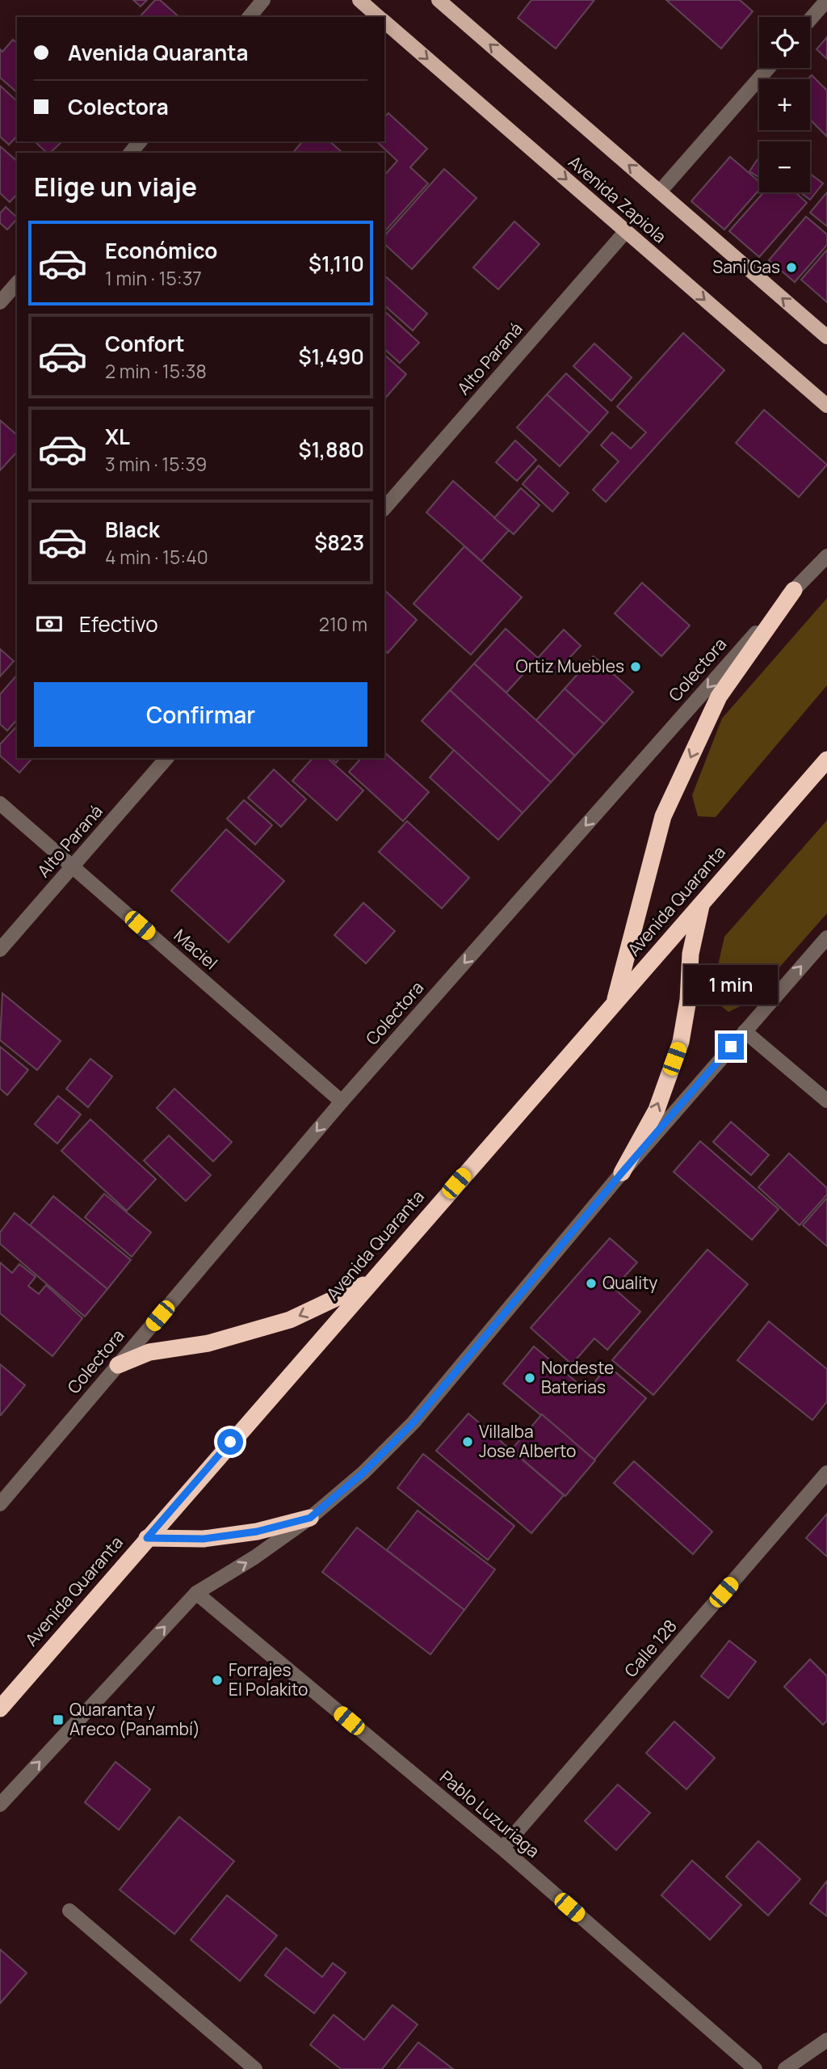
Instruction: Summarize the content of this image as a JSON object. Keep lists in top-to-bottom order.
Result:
{
  "streets": {
    "highway": ["Avenida Quaranta"],
    "main road": ["Avenida Zapiola"],
    "street": [
      "Alto Paraná",
      "Colectora",
      "Maciel",
      "Calle 128",
      "Pablo Luzuriaga"
    ]
  },
  "crossings": [
    ["Avenida Zapiola", "Alto Paraná"],
    ["Alto Paraná", "Maciel"],
    ["Colectora", "Maciel"],
    ["Calle 128", "Pablo Luzuriaga"]
  ],
  "one_way": ["Colectora"],
  "places": {
    "other": [
      "Sani Gas",
      "Ortiz Muebles",
      "Quality",
      "Nordeste Baterias",
      "Villalba Jose Alberto",
      "Forrajes El Polakito"
    ],
    "transit": ["Quaranta y Areco (Panambí)"]
  },
  "page": {
    "map_buttons": ["+", "−"],
    "banner": ["Avenida Quaranta", "Colectora"],
    "heading": "Elige un viaje",
    "list": [
      {
        "name": "Económico",
        "note": "1 min · 15:37",
        "value": "$1,110"
      },
      {
        "name": "Confort",
        "note": "2 min · 15:38",
        "value": "$1,490"
      },
      {
        "name": "XL",
        "note": "3 min · 15:39",
        "value": "$1,880"
      },
      {
        "name": "Black",
        "note": "4 min · 15:40",
        "value": "$823"
      }
    ],
    "pay": ["Efectivo", "210 m"],
    "buttons": "Confirmar",
    "bubble": "1 min"
  }
}
